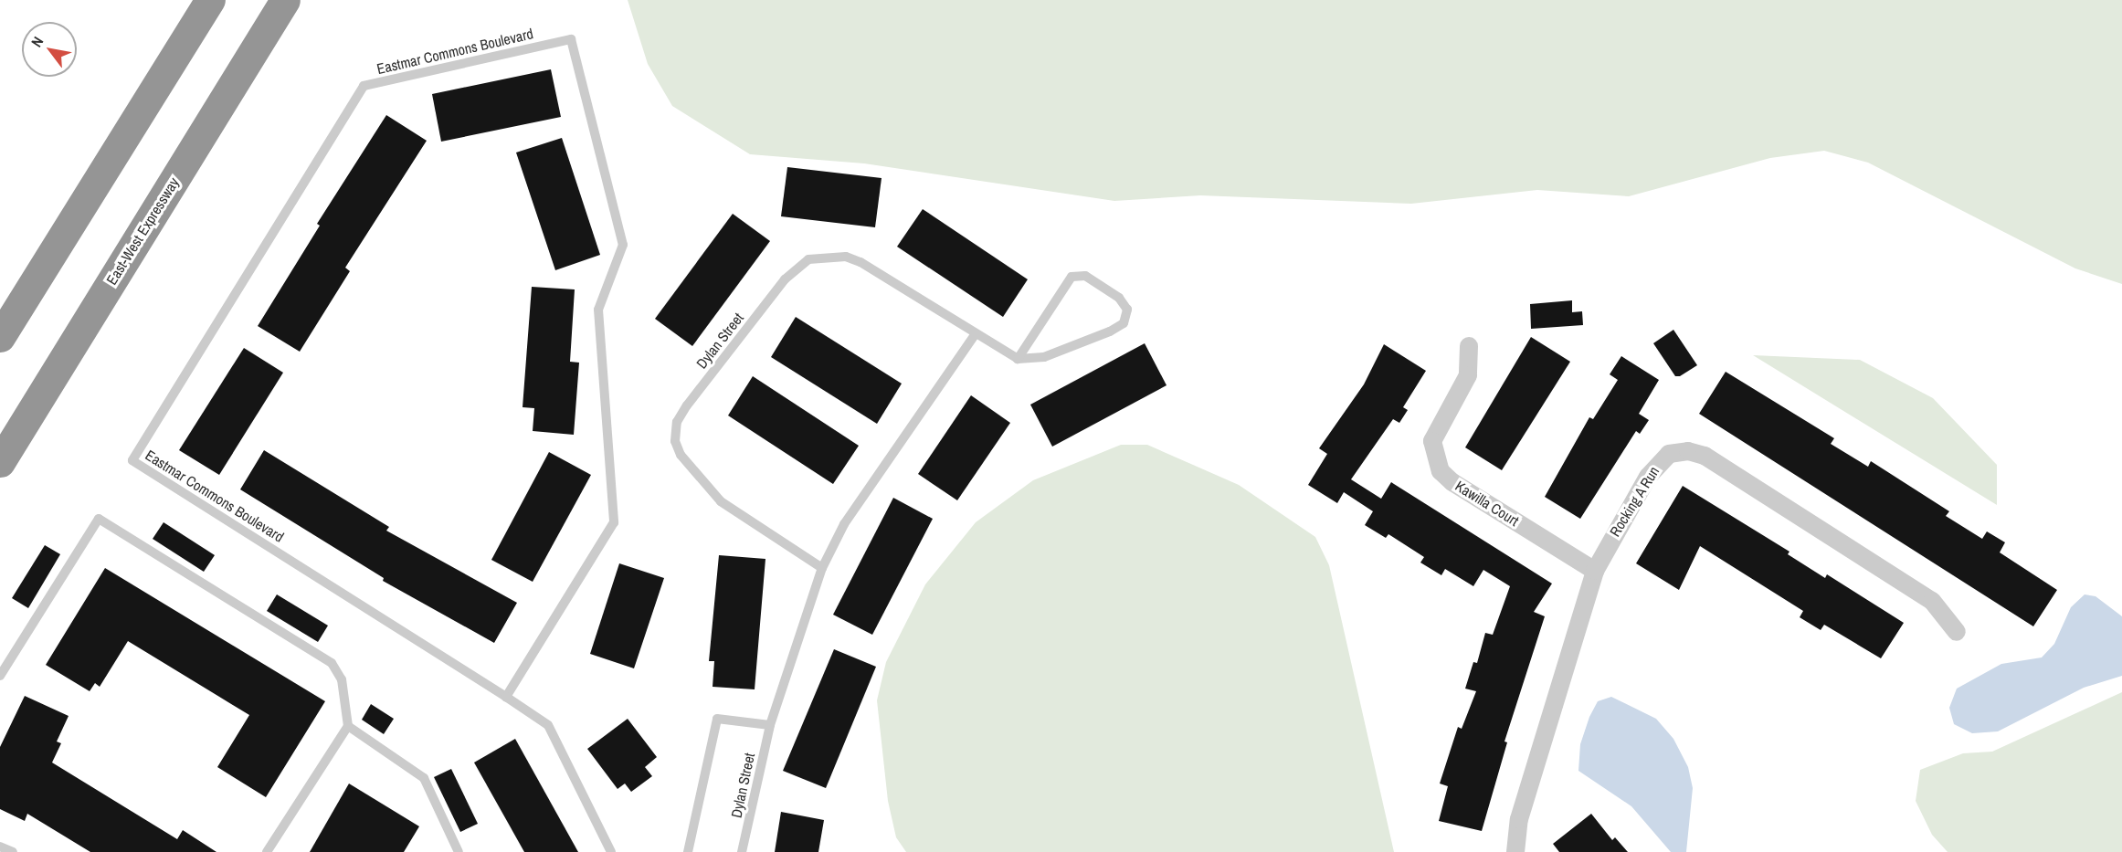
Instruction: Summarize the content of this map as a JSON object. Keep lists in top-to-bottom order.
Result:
{
  "streets": {
    "highway": ["East-West Expressway"],
    "street": ["Rocking A Run", "Kawilla Court"],
    "lane": ["Eastmar Commons Boulevard", "Dylan Street"]
  },
  "crossings": [
    ["Rocking A Run", "Kawilla Court"]
  ],
  "north": "top left"
}
